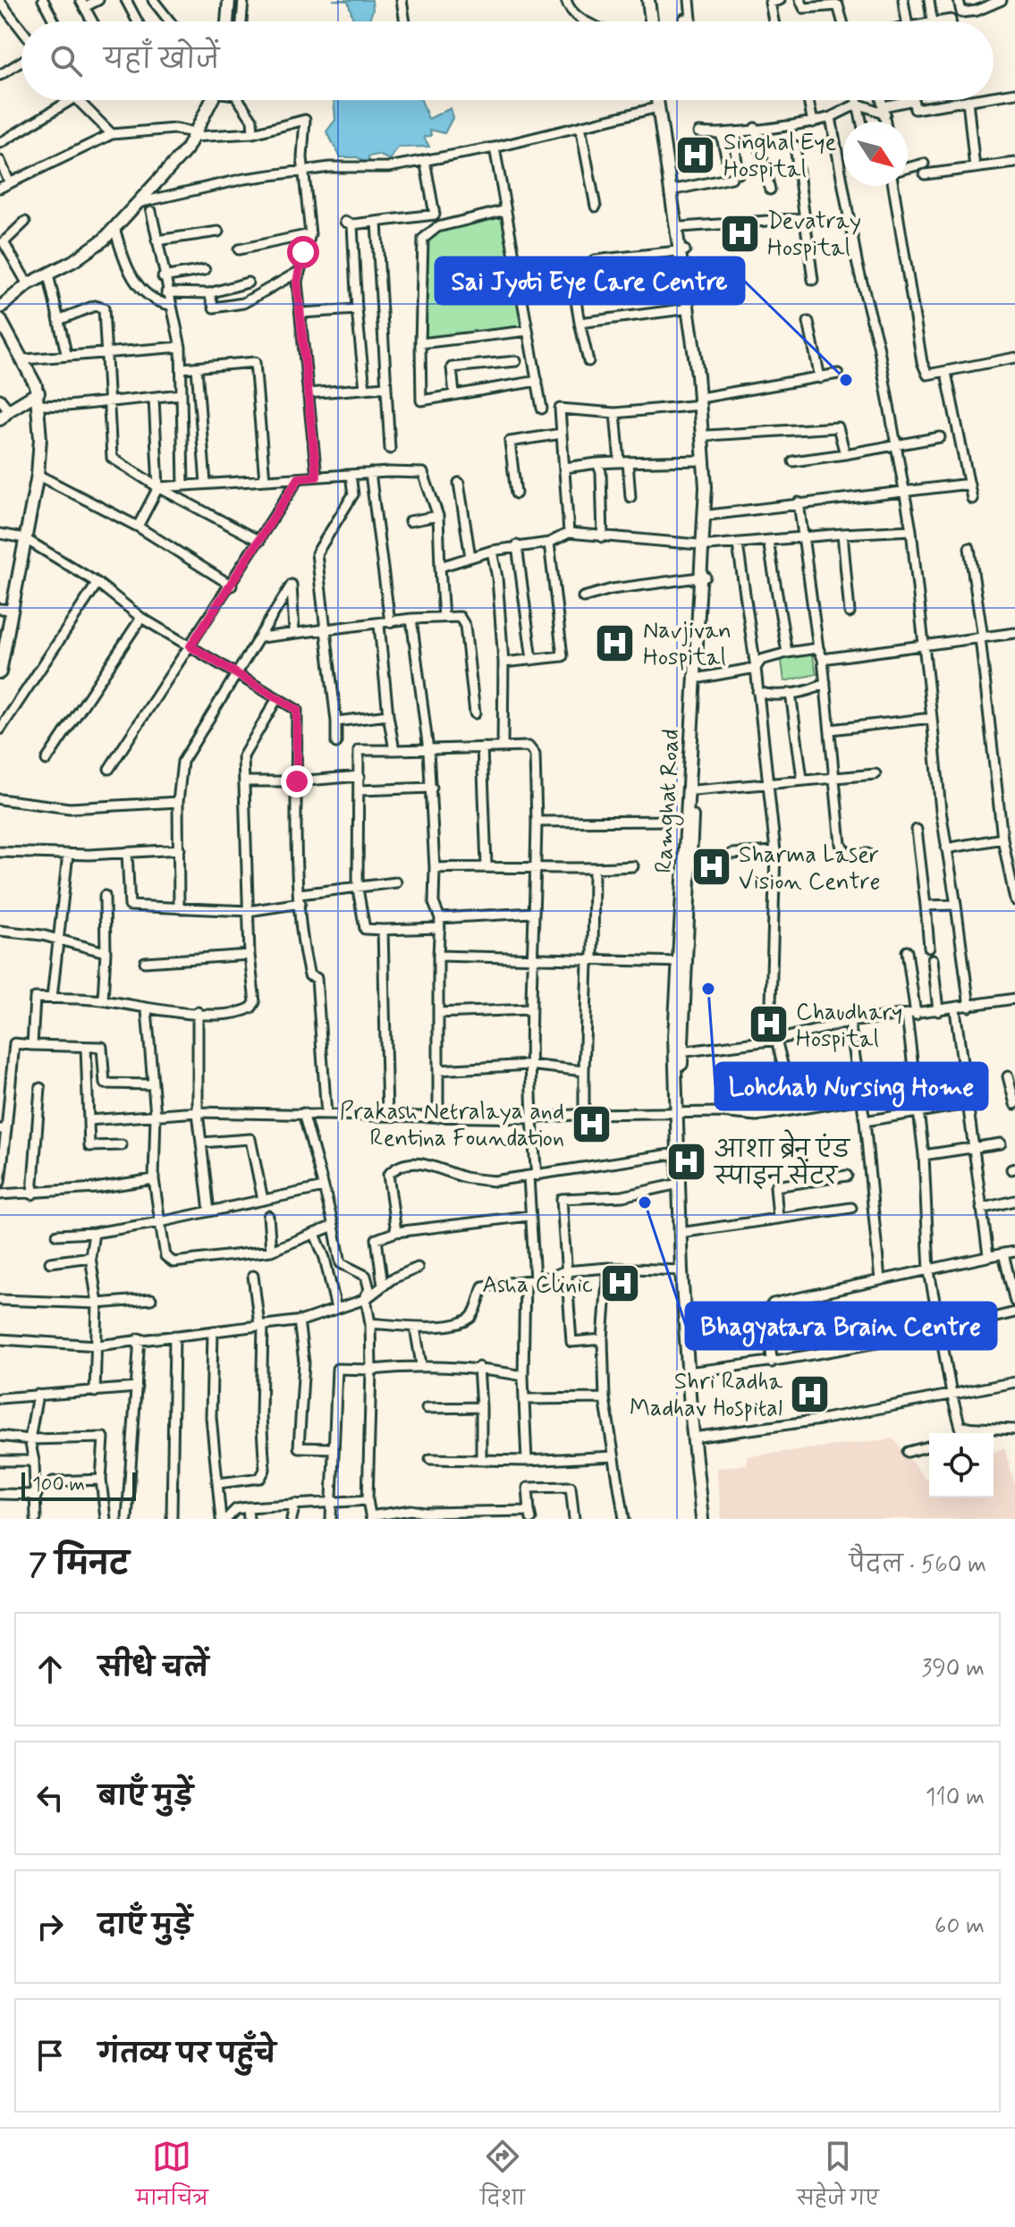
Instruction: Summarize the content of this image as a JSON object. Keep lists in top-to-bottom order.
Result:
{
  "streets": {
    "main road": ["Ramghat Road"]
  },
  "places": {
    "hospital": [
      "Singhal Eye Hospital",
      "Devatray Hospital",
      "Navjivan Hospital",
      "Sharma Laser Vision Centre",
      "Chaudhary Hospital",
      "Prakash Netralaya and Rentina Foundation",
      "आशा ब्रेन एंड स्पाइन सेंटर",
      "Asha Clinic",
      "Shri Radha Madhav Hospital"
    ],
    "other": ["Sai Jyoti Eye Care Centre", "Lohchab Nursing Home", "Bhagyatara Brain Centre"]
  },
  "scale_bar": "100 m",
  "north": "bottom right",
  "page": {
    "search": "यहाँ खोजें",
    "scale": "100 m",
    "heading": ["7 मिनट", "पैदल · 560 m"],
    "list": [
      ["सीधे चलें", "390 m"],
      ["बाएँ मुड़ें", "110 m"],
      ["दाएँ मुड़ें", "60 m"],
      "गंतव्य पर पहुँचे"
    ],
    "nav": ["मानचित्र", "दिशा", "सहेजे गए"]
  }
}
